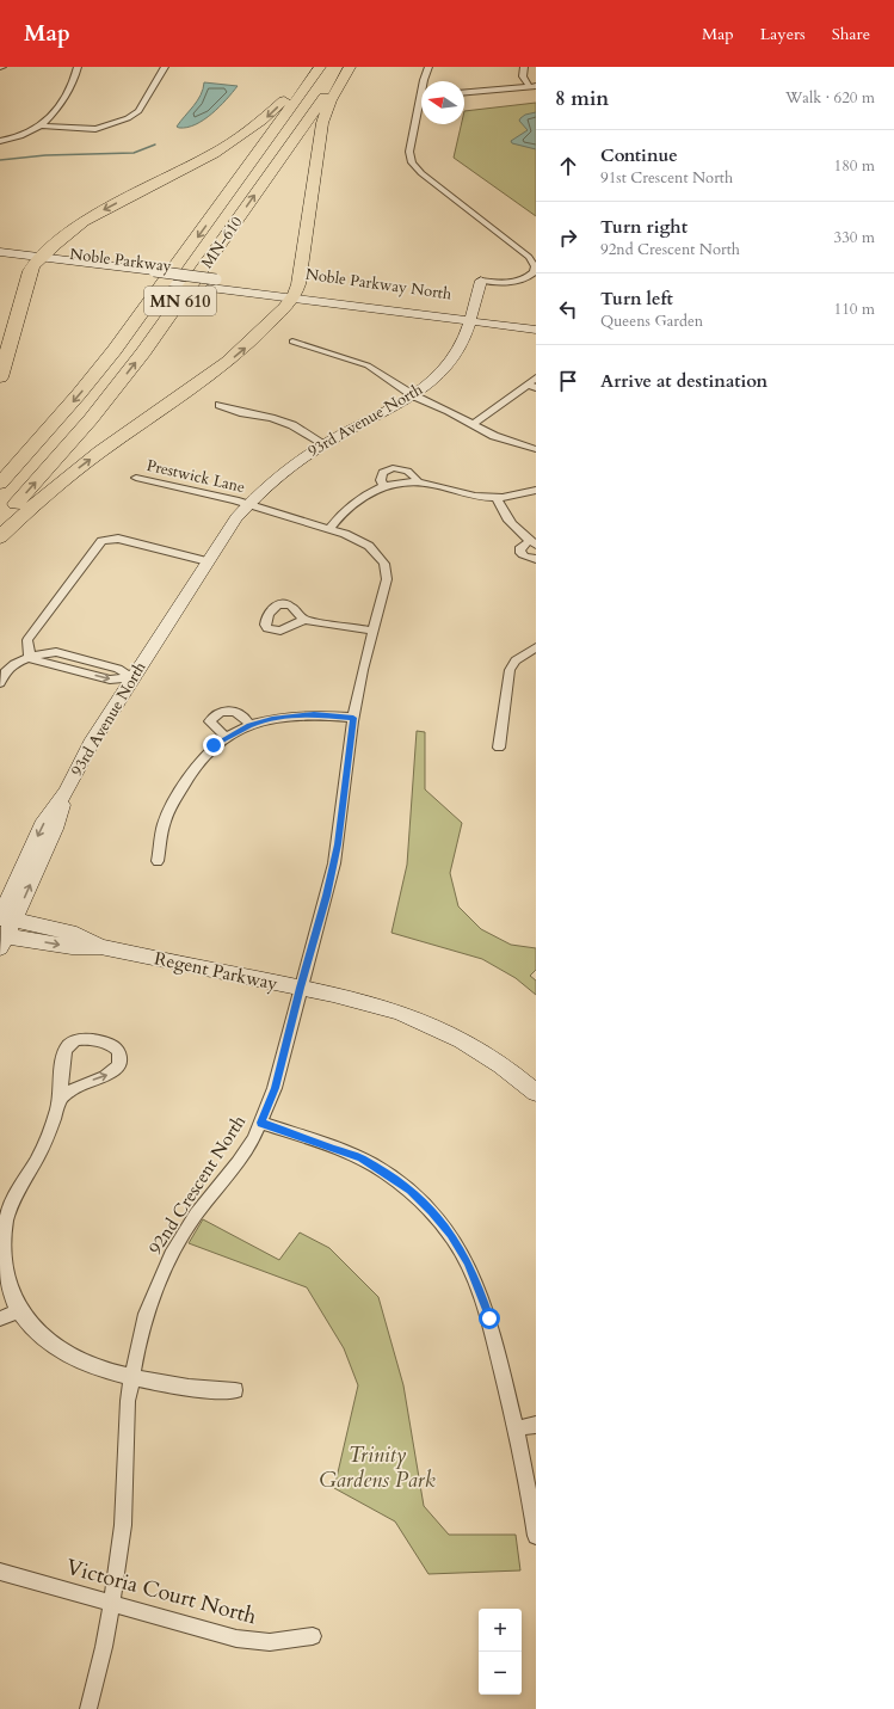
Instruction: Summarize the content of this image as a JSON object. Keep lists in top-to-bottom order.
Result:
{
  "streets": {
    "highway": ["MN-610", "MN 610"],
    "street": [
      "Noble Parkway",
      "Noble Parkway North",
      "93rd Avenue North",
      "Prestwick Lane",
      "Regent Parkway",
      "92nd Crescent North",
      "Victoria Court North"
    ]
  },
  "crossings": [
    ["Noble Parkway", "Noble Parkway North"],
    ["Noble Parkway North", "93rd Avenue North"],
    ["93rd Avenue North", "Prestwick Lane"],
    ["93rd Avenue North", "Regent Parkway"],
    ["Prestwick Lane", "92nd Crescent North"],
    ["Regent Parkway", "92nd Crescent North"],
    ["92nd Crescent North", "Victoria Court North"]
  ],
  "parks": ["Trinity Gardens Park"],
  "north": "left",
  "page": {
    "header": "Map",
    "nav": ["Map", "Layers", "Share"],
    "heading": ["8 min", "Walk · 620 m"],
    "list": [
      ["Continue", "91st Crescent North", "180 m"],
      ["Turn right", "92nd Crescent North", "330 m"],
      ["Turn left", "Queens Garden", "110 m"],
      "Arrive at destination"
    ],
    "map_buttons": ["+", "−"]
  }
}
